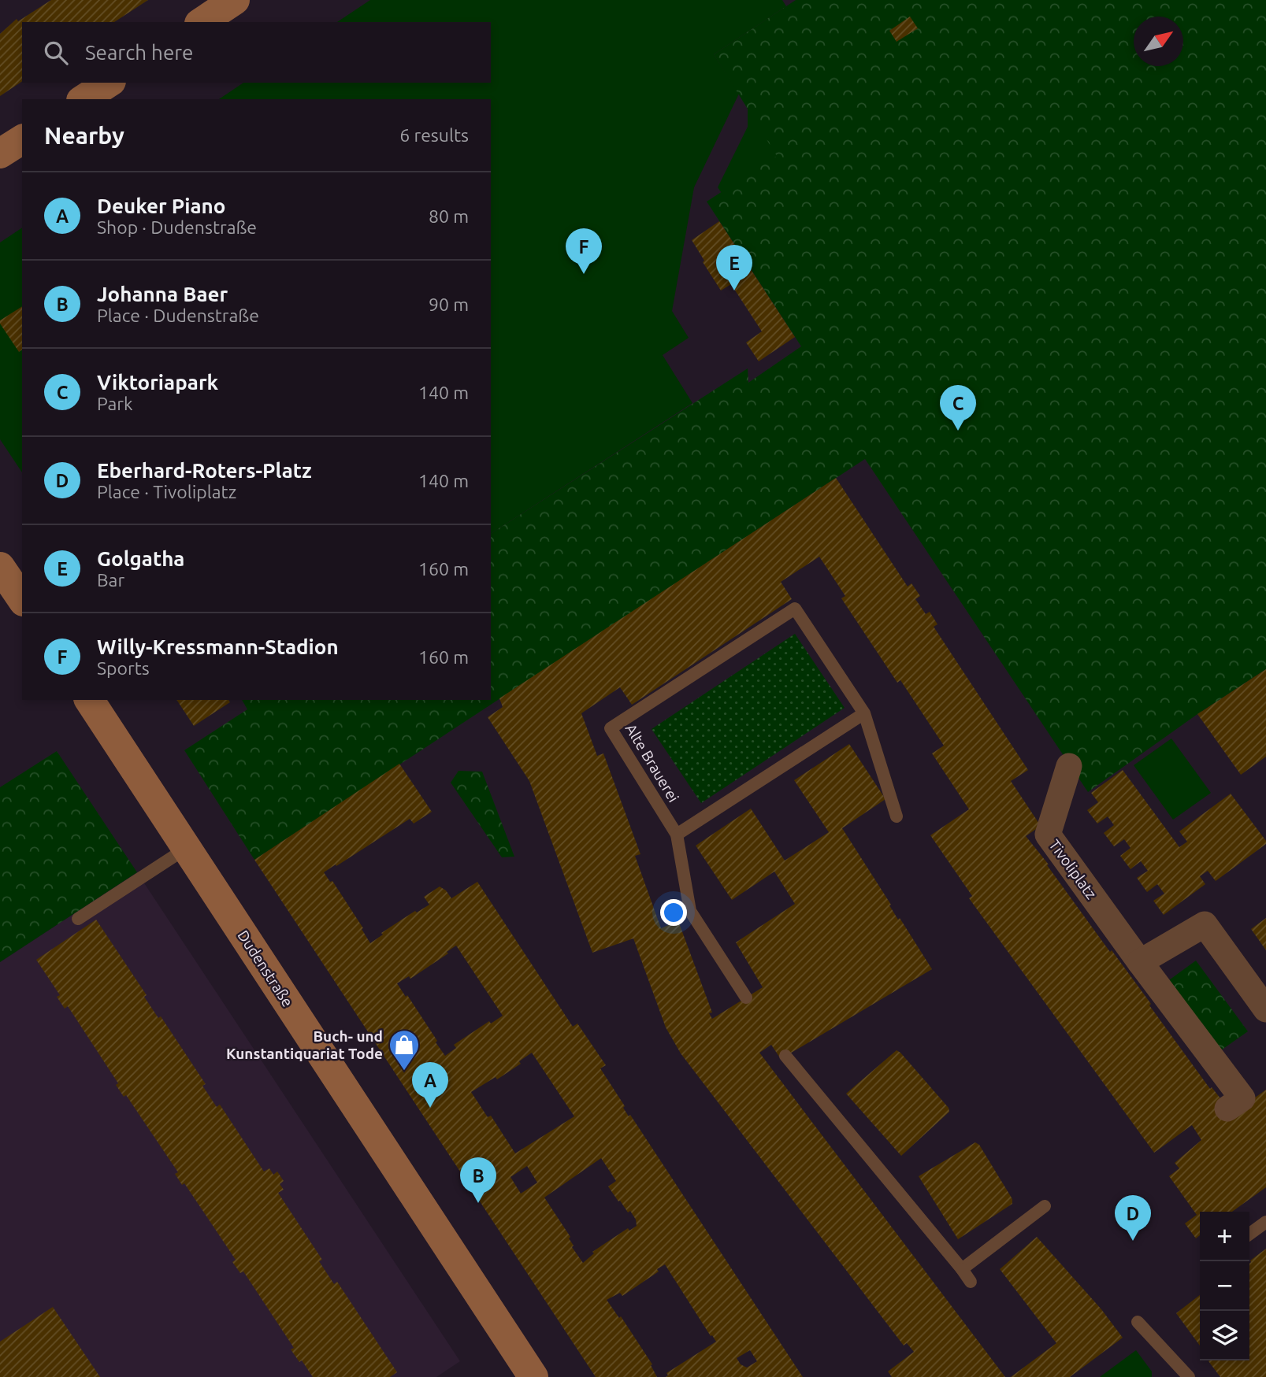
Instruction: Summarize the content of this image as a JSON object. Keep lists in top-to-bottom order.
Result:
{
  "streets": {
    "main road": ["Dudenstraße"],
    "street": ["Tivoliplatz"],
    "lane": ["Alte Brauerei"]
  },
  "places": {
    "shop": ["Buch- und Kunstantiquariat Tode"]
  },
  "north": "top right",
  "page": {
    "search": "Search here",
    "heading": ["Nearby", "6 results"],
    "list": [
      {
        "mark": "A",
        "name": "Deuker Piano",
        "note": "Shop · Dudenstraße",
        "value": "80 m"
      },
      {
        "mark": "B",
        "name": "Johanna Baer",
        "note": "Place · Dudenstraße",
        "value": "90 m"
      },
      {
        "mark": "C",
        "name": "Viktoriapark",
        "note": "Park",
        "value": "140 m"
      },
      {
        "mark": "D",
        "name": "Eberhard-Roters-Platz",
        "note": "Place · Tivoliplatz",
        "value": "140 m"
      },
      {
        "mark": "E",
        "name": "Golgatha",
        "note": "Bar",
        "value": "160 m"
      },
      {
        "mark": "F",
        "name": "Willy-Kressmann-Stadion",
        "note": "Sports",
        "value": "160 m"
      }
    ],
    "pins": [
      "F",
      "E",
      "C",
      "A",
      "B",
      "D"
    ],
    "map_buttons": ["+", "−"]
  }
}
